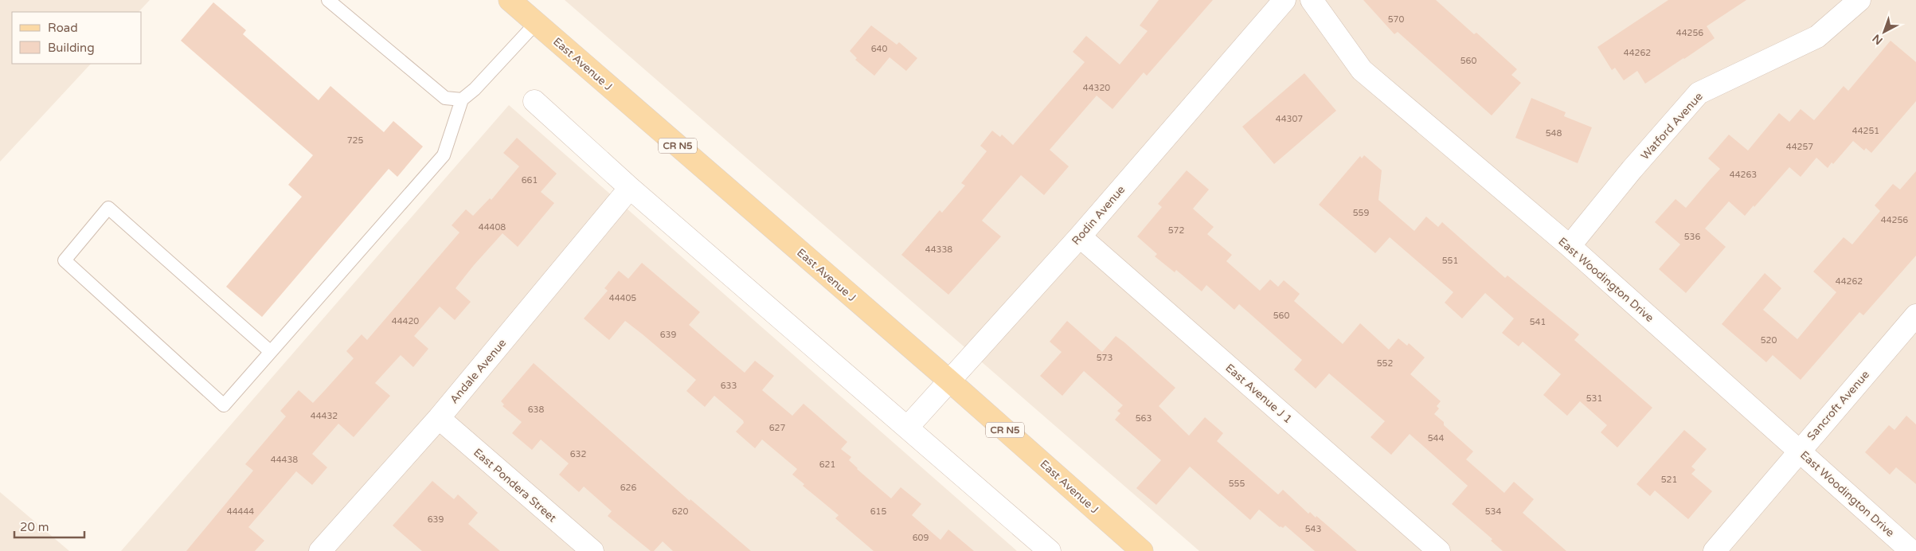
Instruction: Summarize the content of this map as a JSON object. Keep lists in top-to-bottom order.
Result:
{
  "streets": {
    "main road": ["East Avenue J", "CR N5"],
    "street": [
      "Watford Avenue",
      "Rodin Avenue",
      "East Woodington Drive",
      "Andale Avenue",
      "East Avenue J 1",
      "Sancroft Avenue",
      "East Pondera Street"
    ]
  },
  "crossings": [
    ["East Avenue J", "Rodin Avenue"],
    ["Watford Avenue", "East Woodington Drive"],
    ["Rodin Avenue", "East Avenue J 1"],
    ["East Woodington Drive", "Sancroft Avenue"],
    ["Andale Avenue", "East Pondera Street"]
  ],
  "house_numbers": [
    "570",
    "44256",
    "640",
    "44262",
    "560",
    "44320",
    "44307",
    "44251",
    "548",
    "725",
    "44257",
    "44263",
    "661",
    "559",
    "44256",
    "44408",
    "572",
    "536",
    "44338",
    "551",
    "44262",
    "44405",
    "560",
    "44420",
    "541",
    "639",
    "520",
    "573",
    "552",
    "633",
    "531",
    "638",
    "44432",
    "563",
    "627",
    "544",
    "632",
    "44438",
    "621",
    "521",
    "555",
    "626",
    "44444",
    "620",
    "615",
    "534",
    "639",
    "543",
    "609"
  ],
  "legend": ["Road", "Building"],
  "scale_bar": "20 m",
  "north": "bottom left"
}
